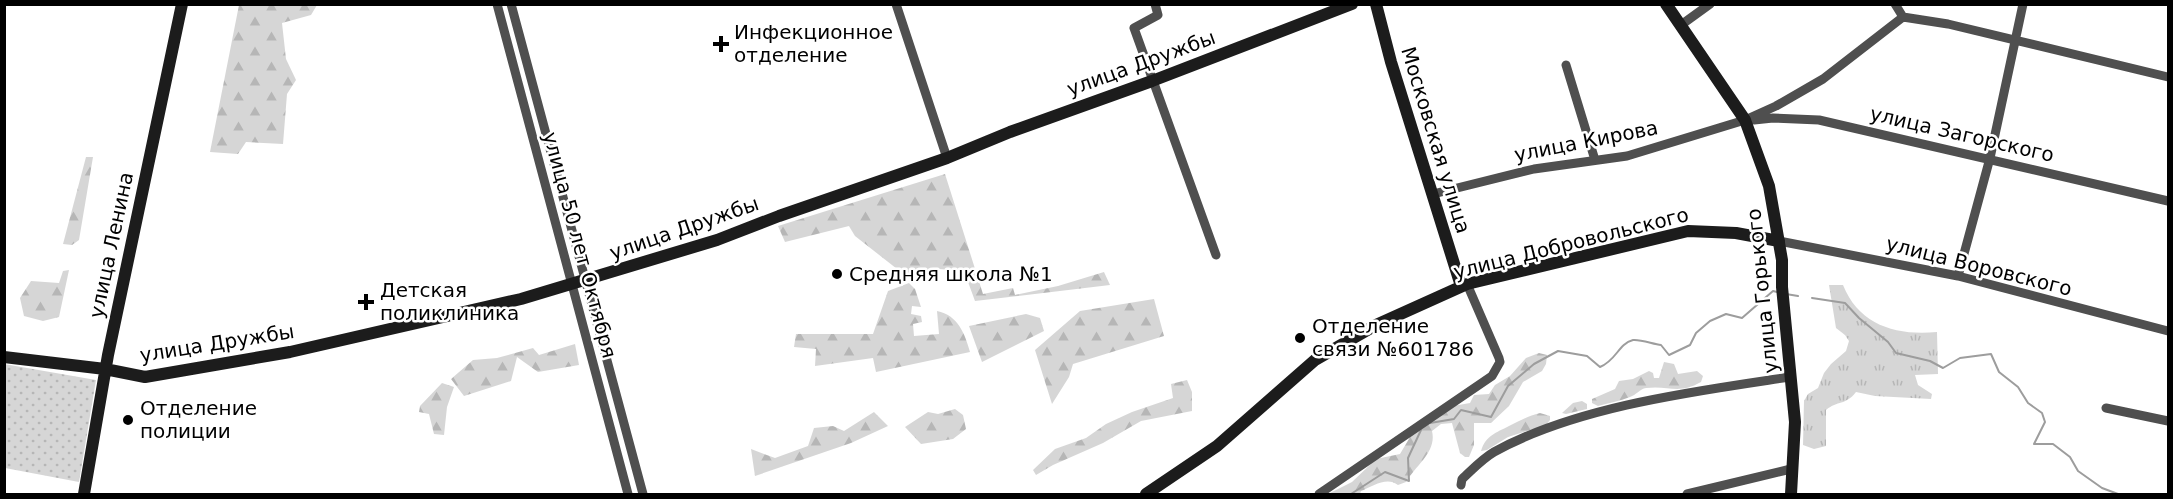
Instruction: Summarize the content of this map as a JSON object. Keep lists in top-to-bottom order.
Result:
{
  "streets": {
    "street": [
      "улица Дружбы",
      "улица Загорского",
      "Московская улица",
      "улица Кирова",
      "улица Добровольского",
      "улица Ленина",
      "улица 50 лет Октября",
      "улица Воровского",
      "улица Горького"
    ]
  },
  "crossings": [
    ["улица Дружбы", "улица Ленина"],
    ["улица Дружбы", "улица 50 лет Октября"],
    ["улица Загорского", "улица Кирова"],
    ["улица Загорского", "улица Горького"],
    ["Московская улица", "улица Кирова"],
    ["Московская улица", "улица Добровольского"],
    ["улица Кирова", "улица Горького"],
    ["улица Добровольского", "улица Воровского"],
    ["улица Добровольского", "улица Горького"],
    ["улица Воровского", "улица Горького"]
  ],
  "places": {
    "health": ["Инфекционное отделение", "Детская поликлиника"],
    "other": ["Средняя школа №1", "Отделение связи №601786", "Отделение полиции"]
  }
}
